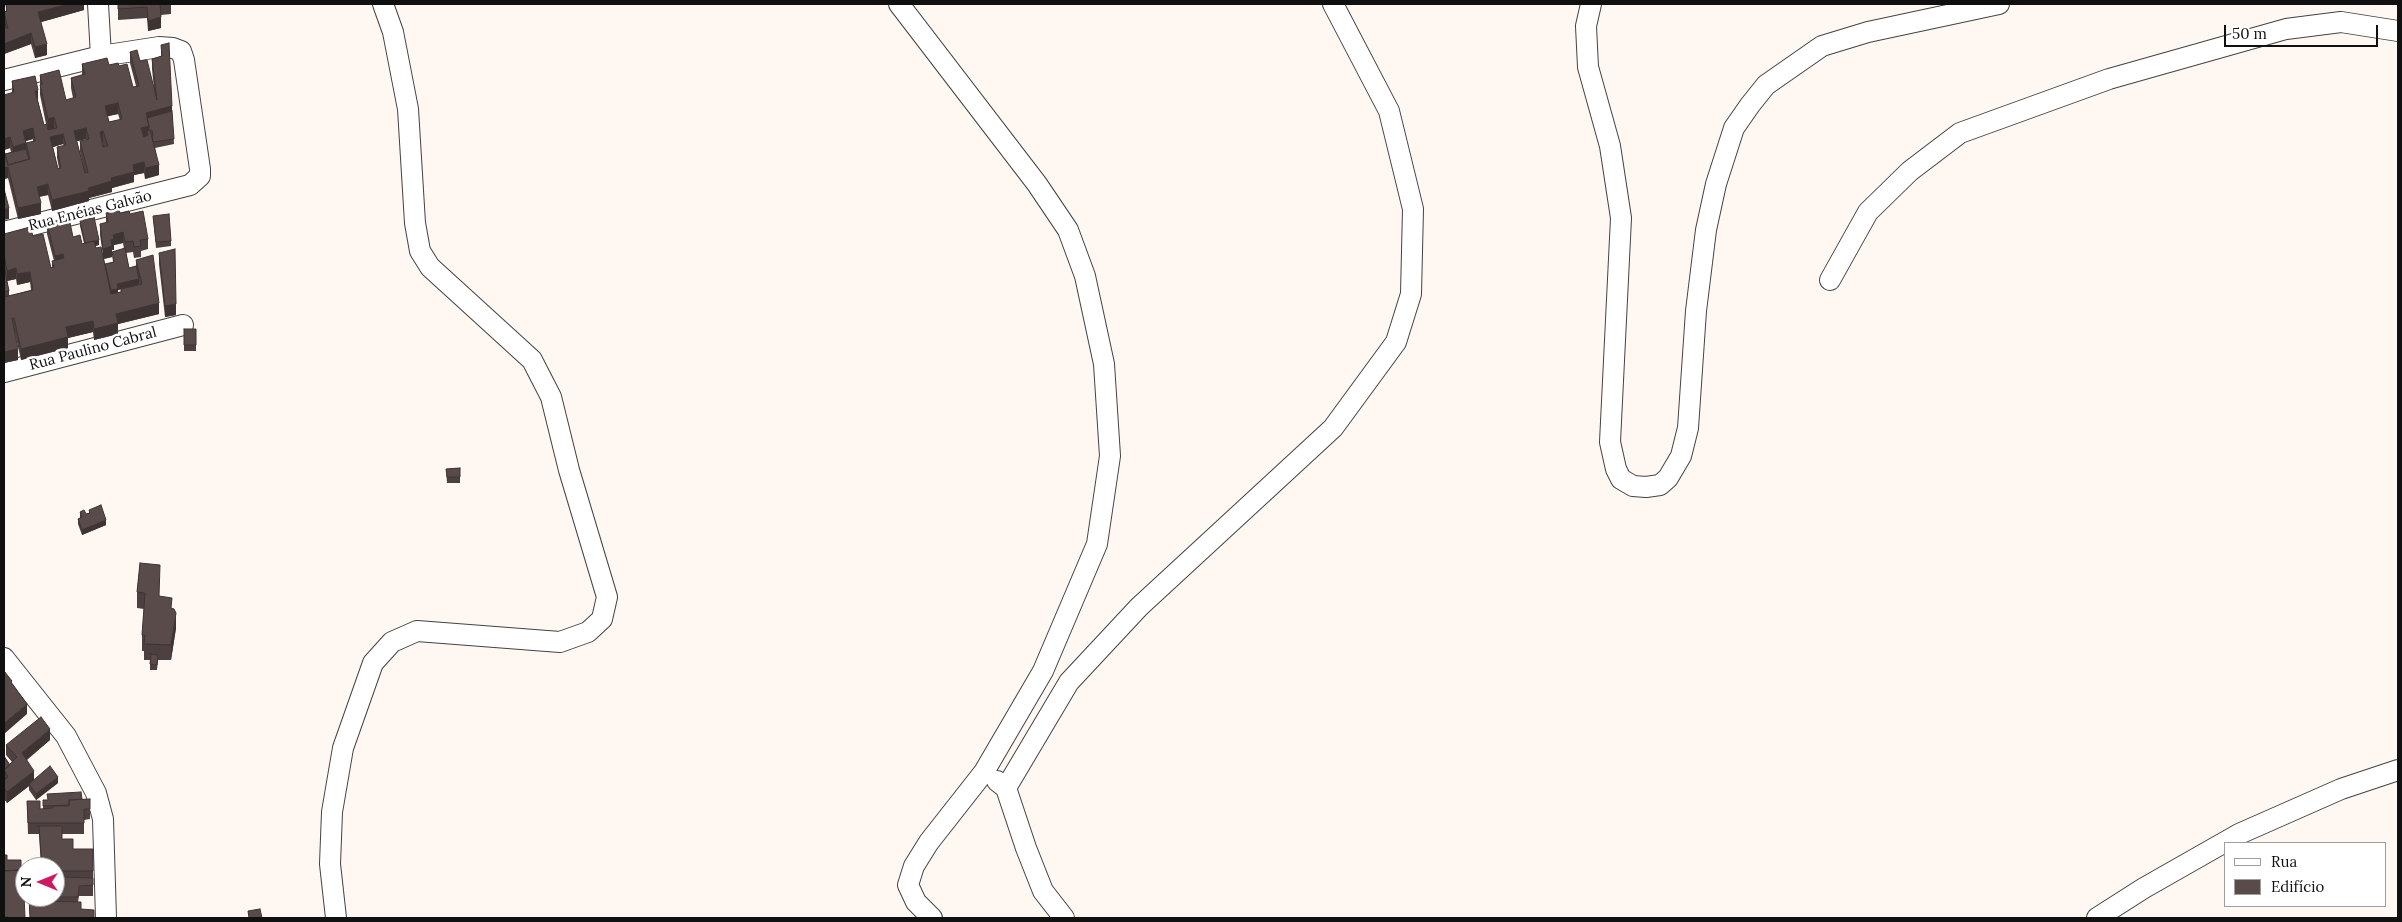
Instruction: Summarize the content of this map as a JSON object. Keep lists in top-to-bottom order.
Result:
{
  "streets": {
    "street": ["Rua Enéias Galvão", "Rua Paulino Cabral"]
  },
  "legend": ["Rua", "Edifício"],
  "scale_bar": "50 m",
  "north": "left"
}
